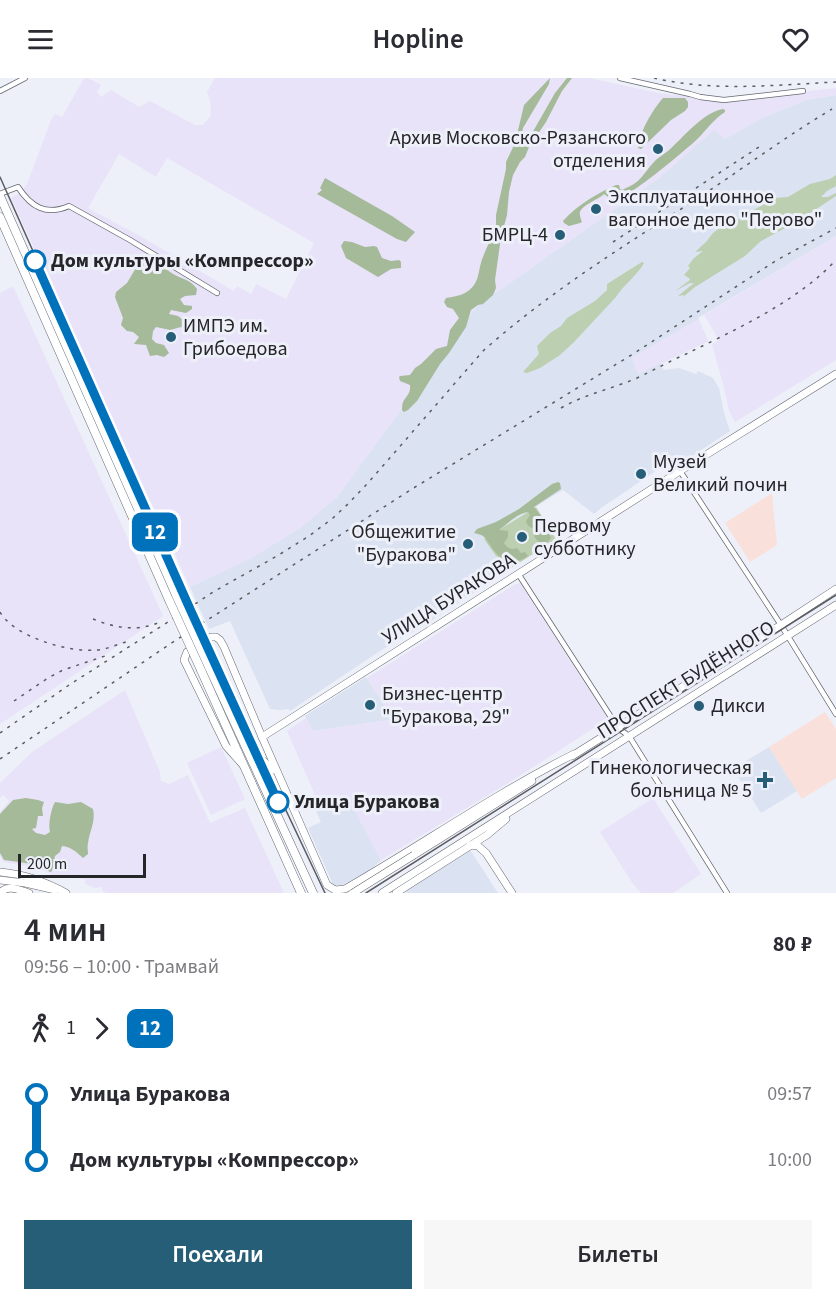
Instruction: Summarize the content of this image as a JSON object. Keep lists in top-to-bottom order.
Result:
{
  "streets": {
    "main road": ["УЛИЦА БУРАКОВА", "ПРОСПЕКТ БУДЁННОГО"]
  },
  "places": {
    "other": [
      "Архив Московско-Рязанского отделения",
      "Эксплуатационное вагонное депо \"Перово\"",
      "БМРЦ-4",
      "Дом культуры «Компрессор»",
      "ИМПЭ им. Грибоедова",
      "Музей Великий почин",
      "Первому субботнику",
      "Общежитие \"Буракова\"",
      "Бизнес-центр \"Буракова, 29\"",
      "Дикси",
      "Улица Буракова"
    ],
    "health": ["Гинекологическая больница № 5"]
  },
  "lines": ["tram line 12"],
  "scale_bar": "200 m",
  "page": {
    "header": "Hopline",
    "on_map": "12",
    "scale": "200 m",
    "heading": ["4 мин", "09:56 – 10:00 · Трамвай", "80 ₽"],
    "legs": ["1", "12"],
    "list": [
      {
        "name": "Улица Буракова",
        "value": "09:57"
      },
      {
        "name": "Дом культуры «Компрессор»",
        "value": "10:00"
      }
    ],
    "buttons": ["Поехали", "Билеты"]
  }
}
